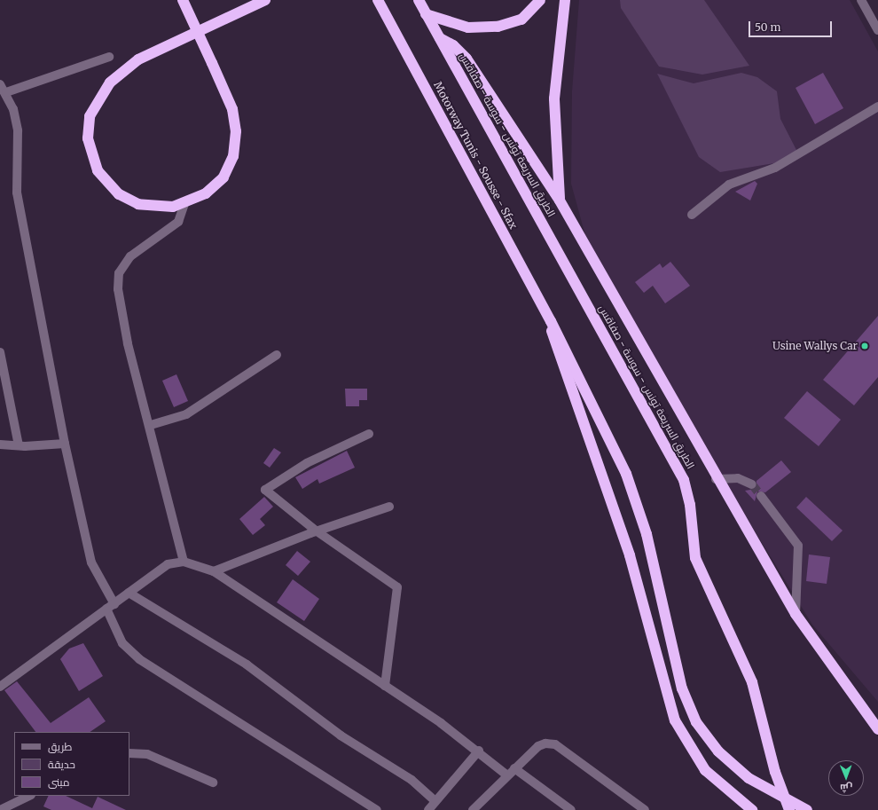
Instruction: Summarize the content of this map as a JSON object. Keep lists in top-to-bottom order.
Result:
{
  "streets": {
    "highway": ["الطريق السريعة تونس - سوسة - صفاقس", "Motorway Tunis - Sousse - Sfax"]
  },
  "places": ["Usine Wallys Car"],
  "legend": ["طريق", "حديقة", "مبنى"],
  "scale_bar": "50 m",
  "north": "bottom"
}
